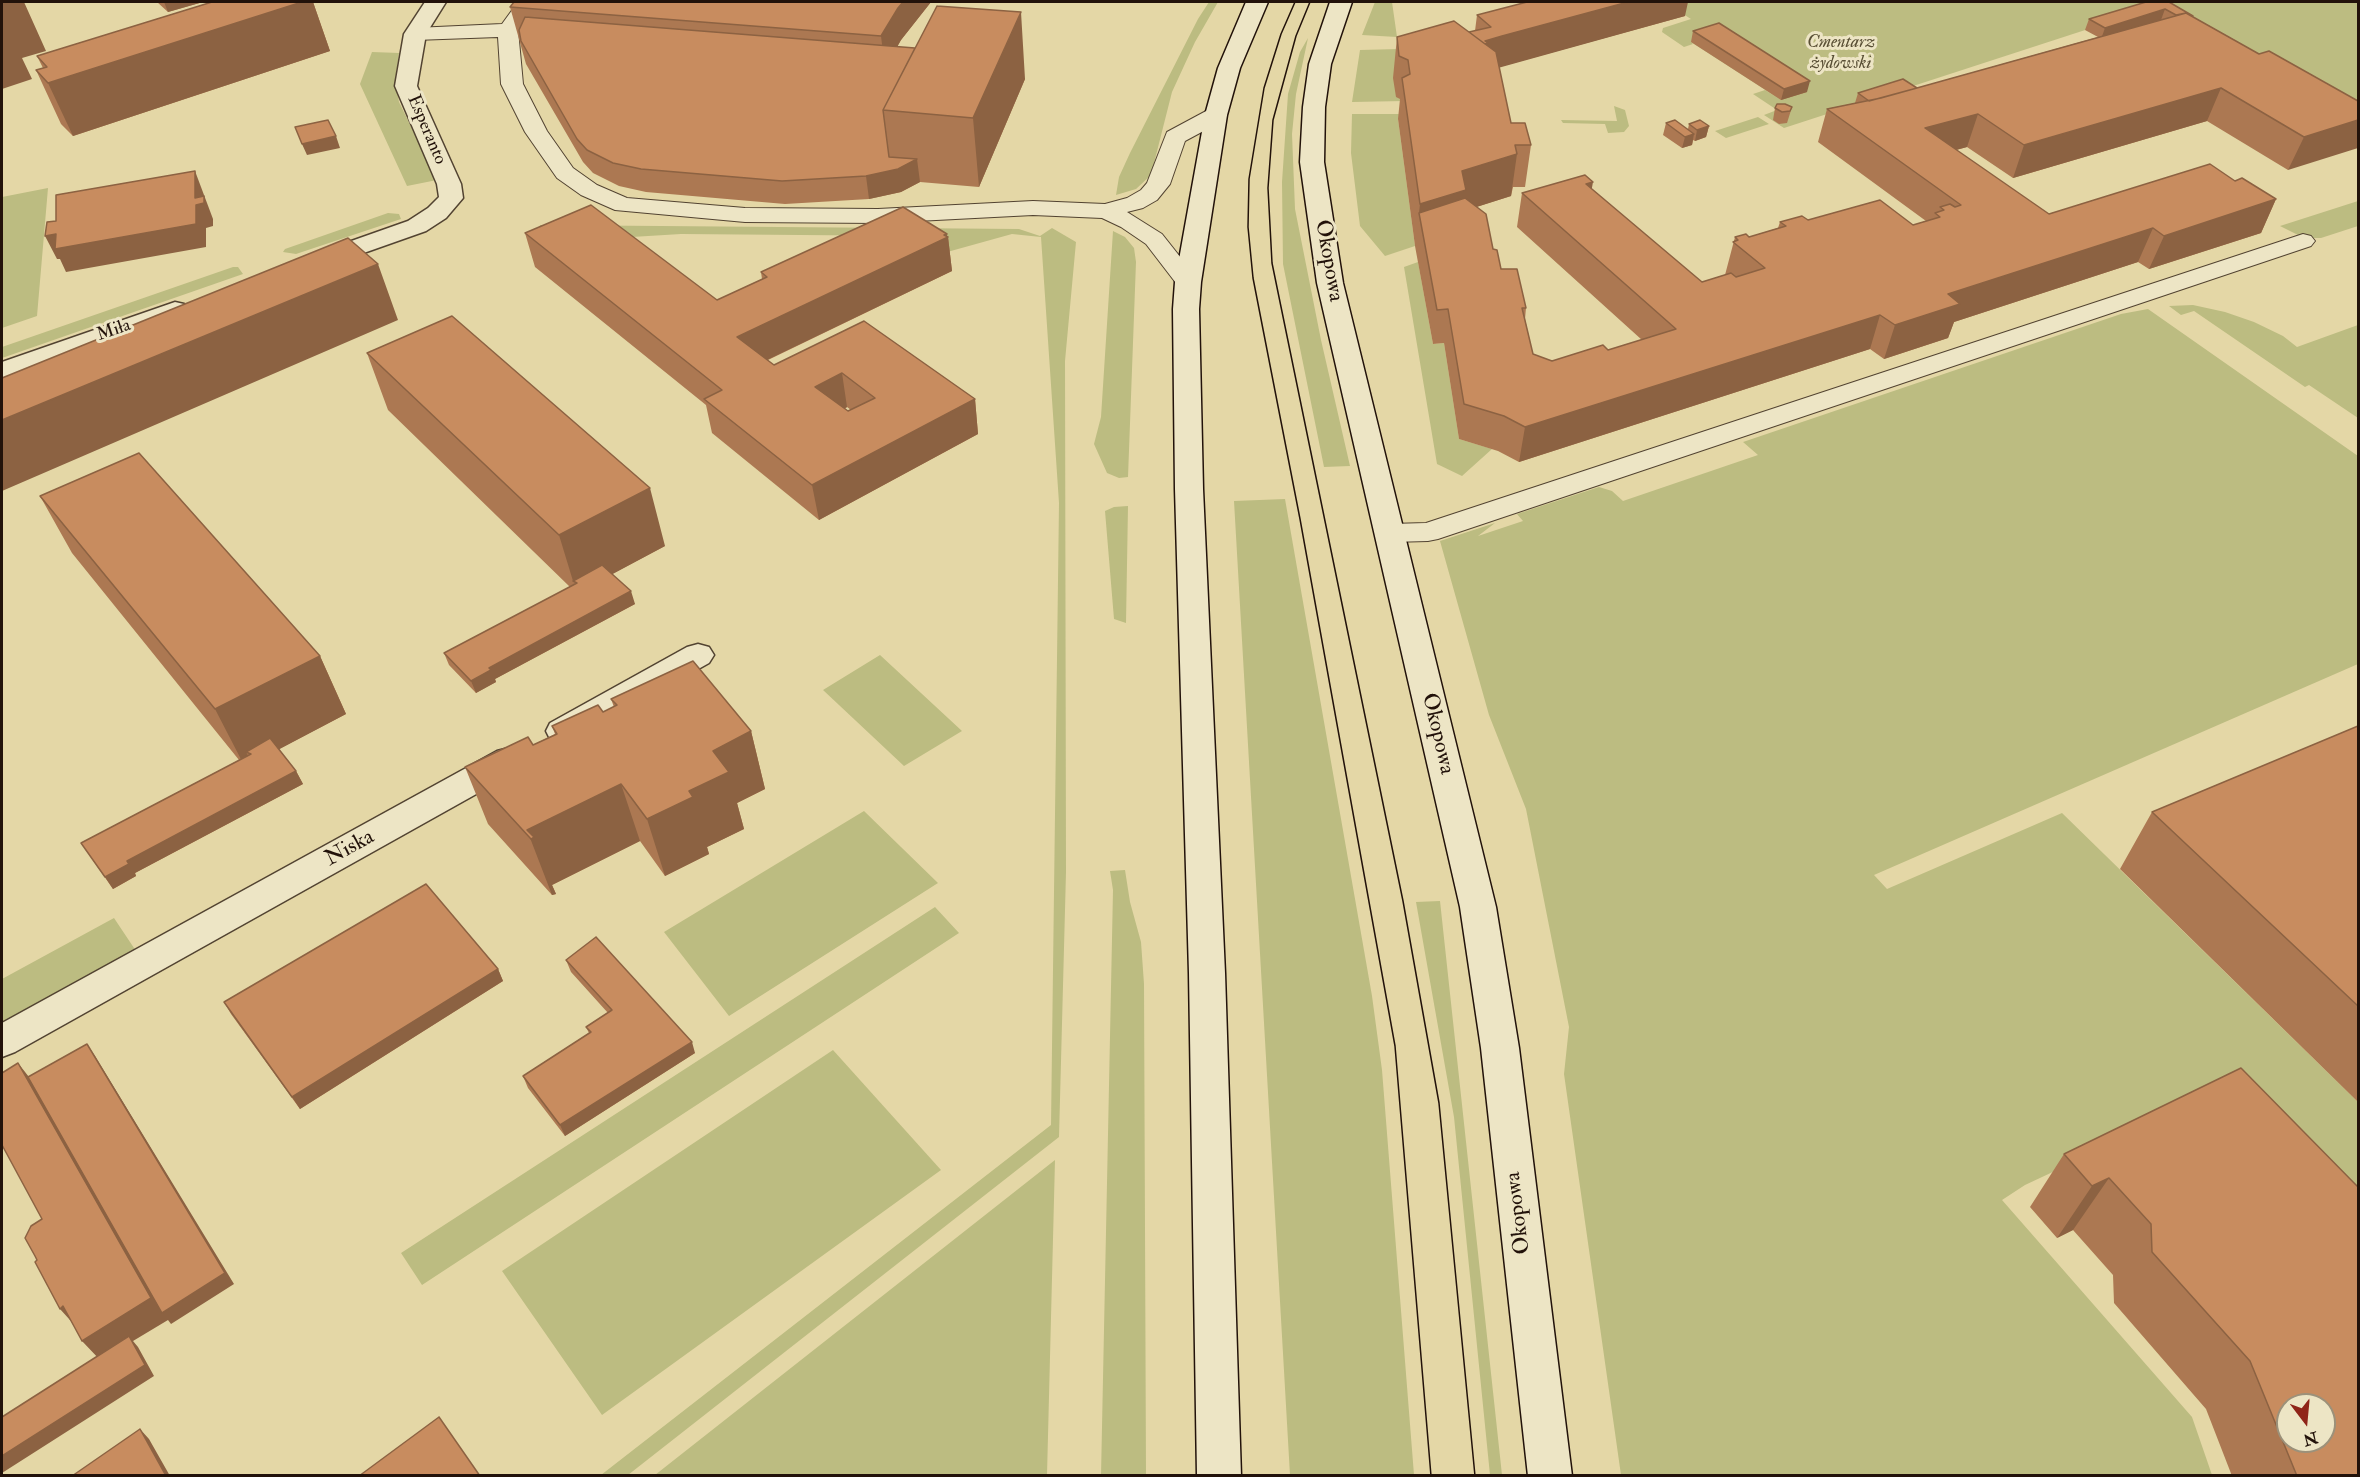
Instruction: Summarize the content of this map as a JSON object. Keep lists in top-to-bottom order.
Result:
{
  "streets": {
    "main road": [
      "Esperanto",
      "Okopowa",
      "Miła",
      "Niska"
    ]
  },
  "parks": ["Cmentarz żydowski"],
  "north": "bottom"
}
